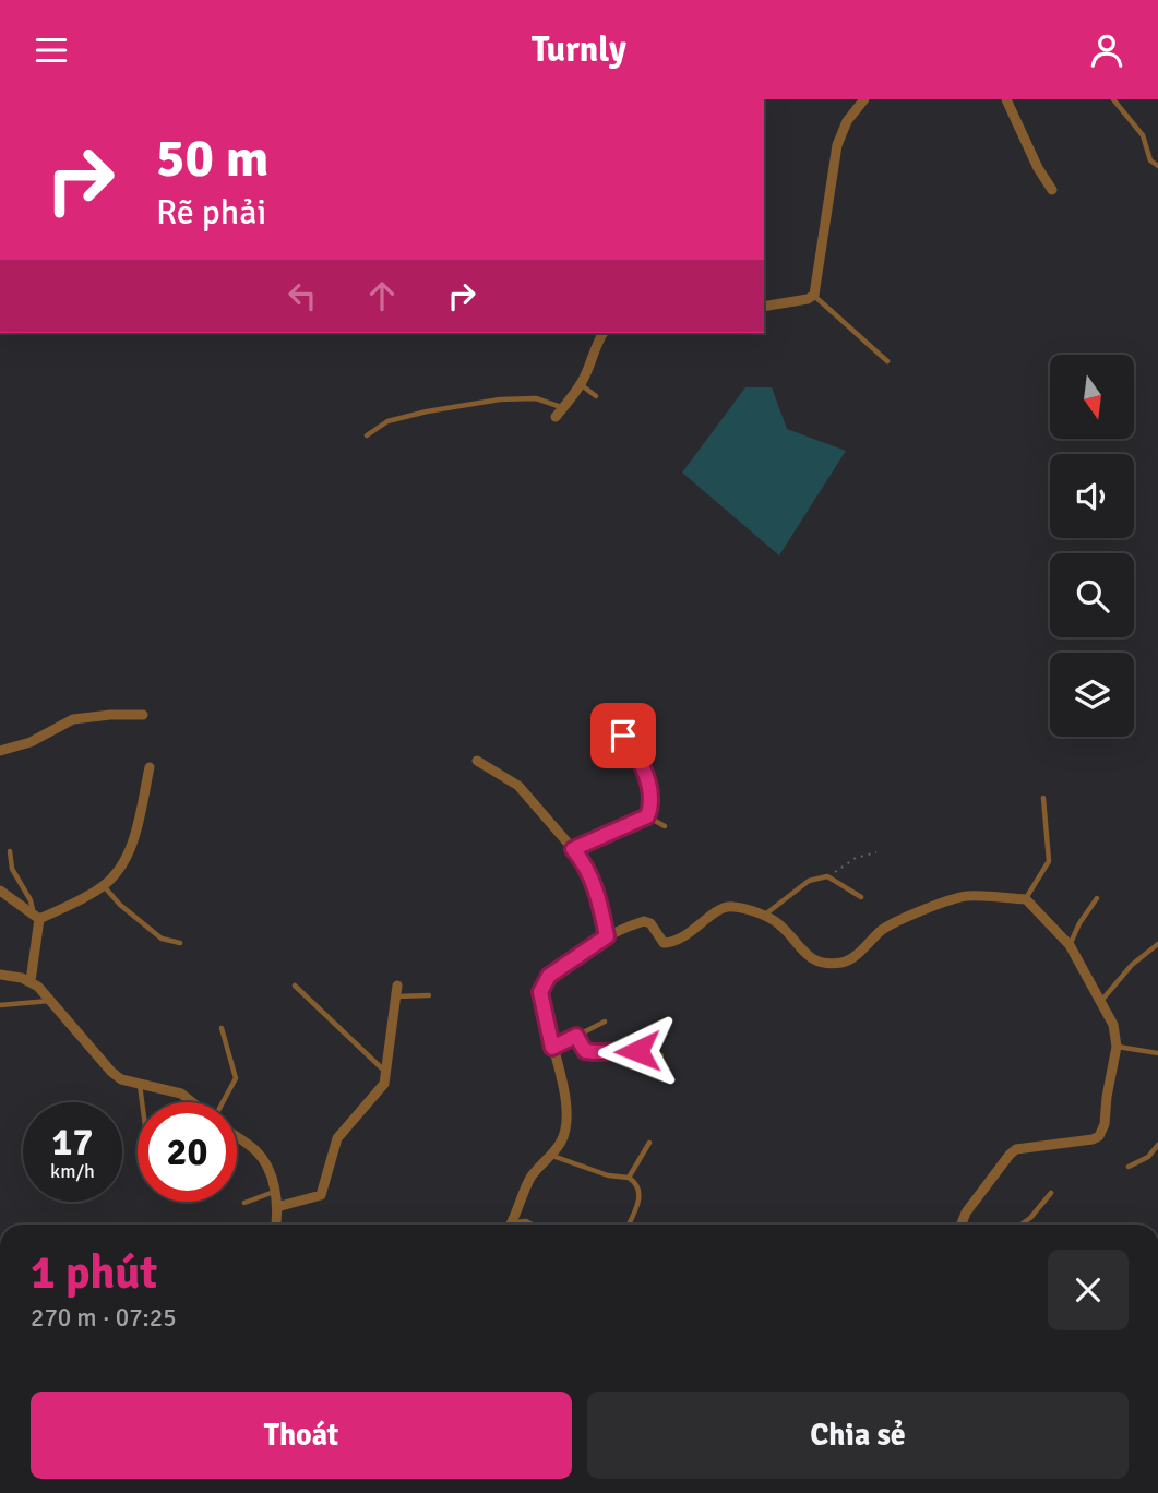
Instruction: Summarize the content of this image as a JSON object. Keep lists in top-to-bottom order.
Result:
{
  "north": "bottom",
  "page": {
    "header": "Turnly",
    "turn": ["50 m", "Rẽ phải"],
    "speed": "17 km/h",
    "limit": "20",
    "heading": ["1 phút", "270 m · 07:25"],
    "buttons": ["Thoát", "Chia sẻ"]
  }
}
